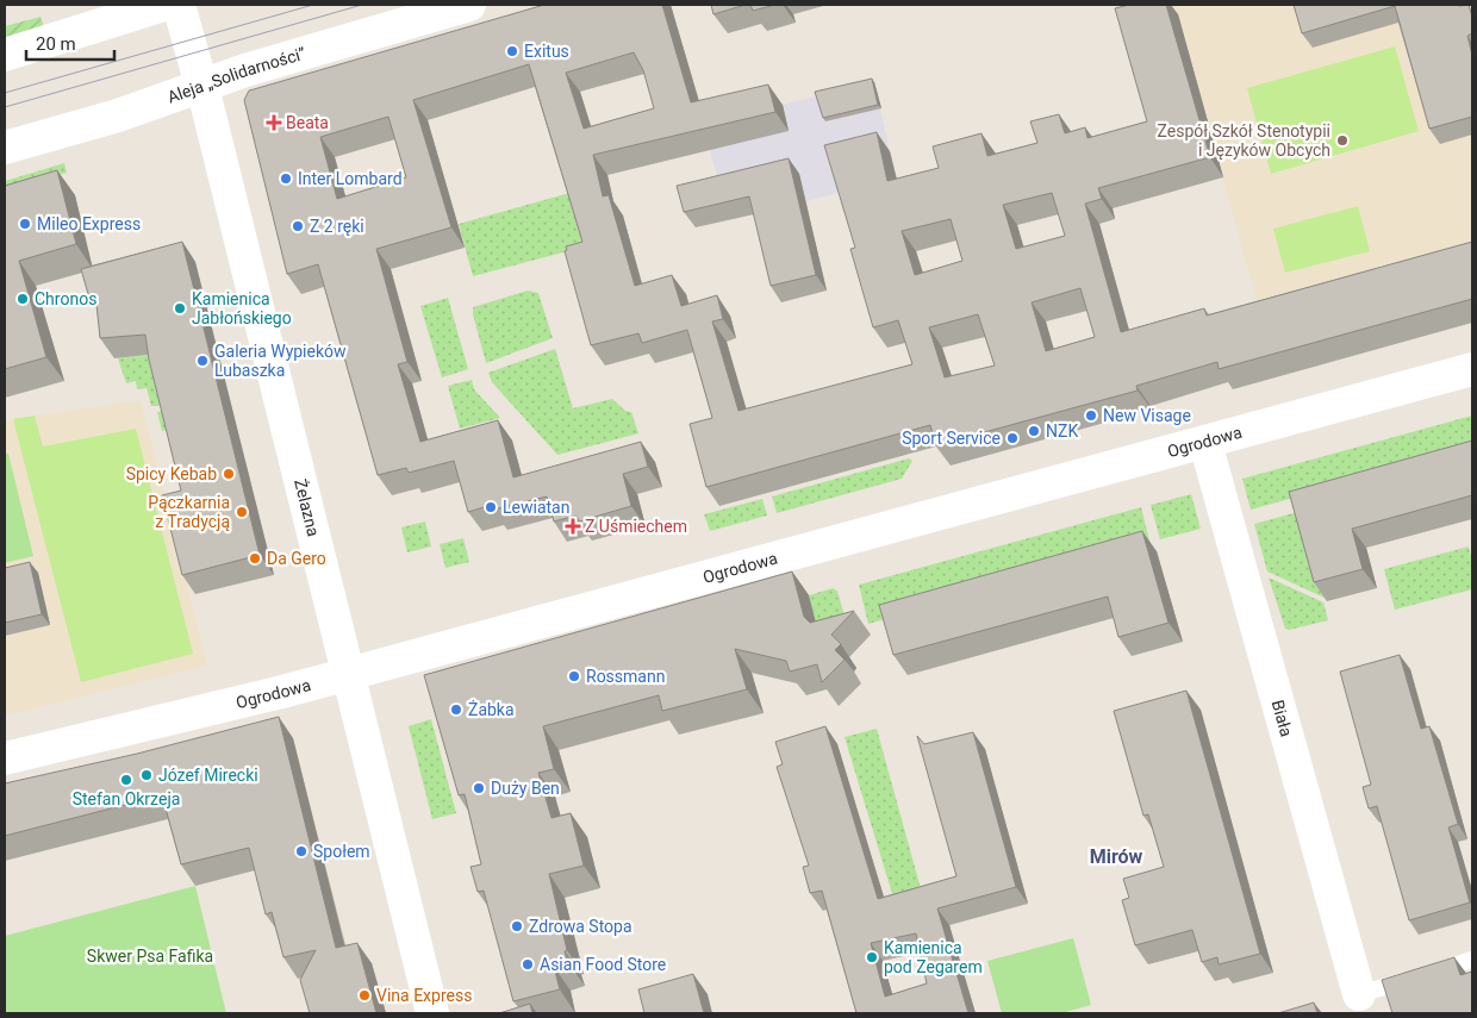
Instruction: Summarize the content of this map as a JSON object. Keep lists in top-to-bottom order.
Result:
{
  "streets": {
    "street": [
      "Aleja „Solidarności”",
      "Ogrodowa",
      "Żelazna",
      "Biała"
    ]
  },
  "crossings": [
    ["Aleja „Solidarności”", "Żelazna"],
    ["Ogrodowa", "Żelazna"],
    ["Ogrodowa", "Biała"]
  ],
  "districts": ["Mirów"],
  "parks": ["Skwer Psa Fafika"],
  "places": {
    "other": [
      "Exitus",
      "Zespół Szkół Stenotypii i Języków Obcych",
      "Inter Lombard",
      "Mileo Express",
      "Z 2 ręki",
      "Chronos",
      "Kamienica Jabłońskiego",
      "Galeria Wypieków Lubaszka",
      "New Visage",
      "NZK",
      "Sport Service",
      "Spicy Kebab",
      "Lewiatan",
      "Pączkarnia z Tradycją",
      "Da Gero",
      "Rossmann",
      "Żabka",
      "Józef Mirecki",
      "Stefan Okrzeja",
      "Duży Ben",
      "Społem",
      "Zdrowa Stopa",
      "Kamienica pod Zegarem",
      "Asian Food Store",
      "Vina Express"
    ],
    "health": ["Beata", "Z Uśmiechem"]
  },
  "scale_bar": "20 m"
}
